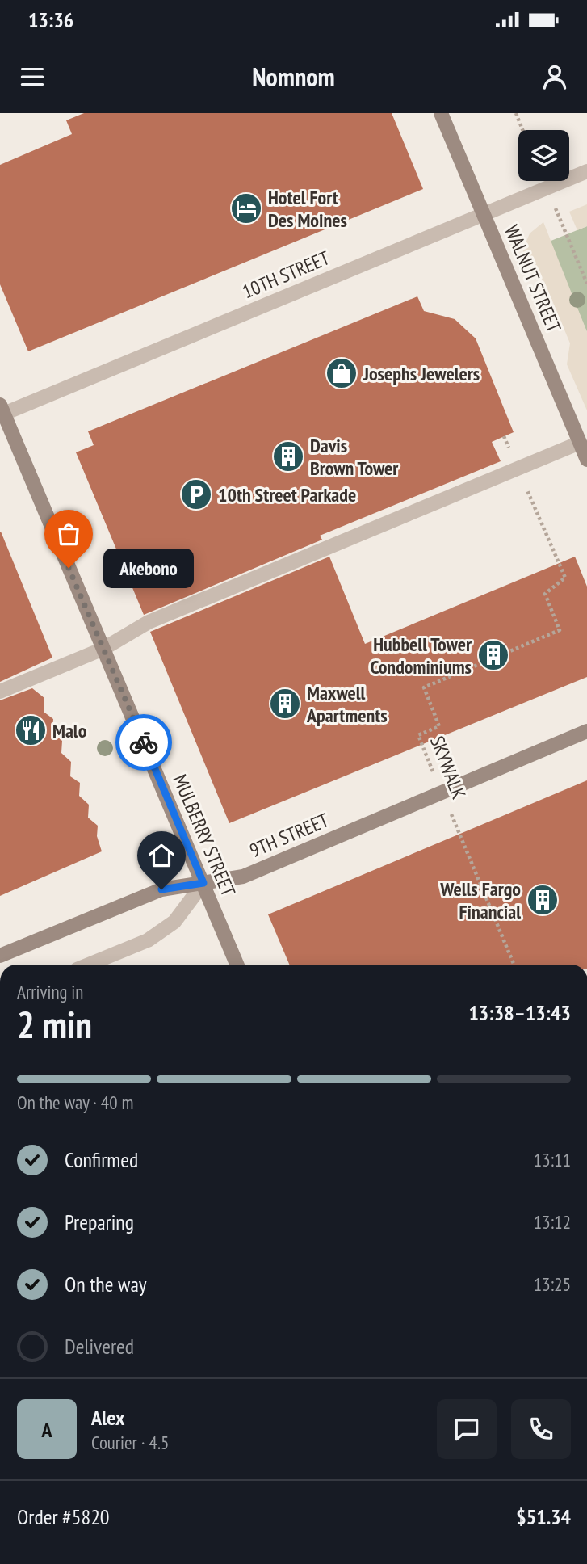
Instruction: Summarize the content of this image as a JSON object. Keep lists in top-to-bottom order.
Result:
{
  "streets": {
    "street": [
      "10TH STREET",
      "WALNUT STREET",
      "MULBERRY STREET",
      "9TH STREET"
    ],
    "path": ["SKYWALK"]
  },
  "crossings": [
    ["10TH STREET", "WALNUT STREET"],
    ["10TH STREET", "MULBERRY STREET"],
    ["MULBERRY STREET", "9TH STREET"]
  ],
  "places": {
    "hotel": ["Hotel Fort Des Moines"],
    "shop": ["Josephs Jewelers"],
    "building": [
      "Davis Brown Tower",
      "Hubbell Tower Condominiums",
      "Maxwell Apartments",
      "Wells Fargo Financial"
    ],
    "parking": ["10th Street Parkade"],
    "other": ["Akebono"],
    "restaurant": ["Malo"]
  },
  "page": {
    "status": "13:36",
    "header": "Nomnom",
    "bubble": "Akebono",
    "heading": ["2 min", "Arriving in", "13:38–13:43"],
    "panel": [
      "Alex",
      "Courier · 4.5",
      "Order #5820",
      "$51.34"
    ],
    "bar": "On the way · 40 m",
    "list": [
      ["Confirmed", "13:11"],
      ["Preparing", "13:12"],
      ["On the way", "13:25"],
      "Delivered"
    ],
    "round": "A"
  }
}
